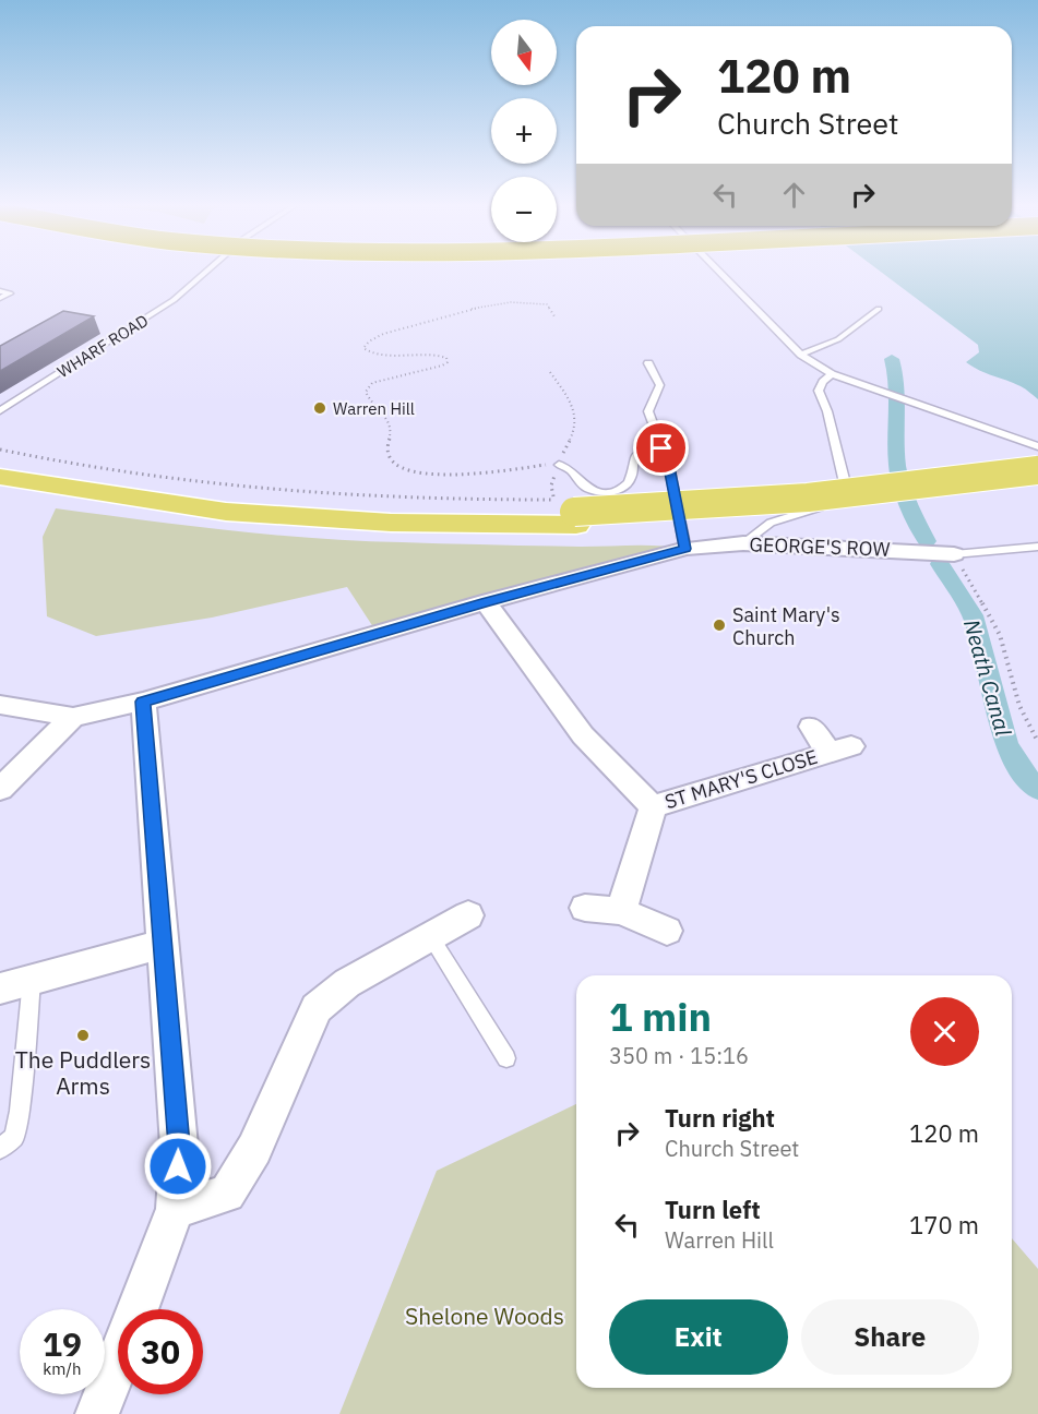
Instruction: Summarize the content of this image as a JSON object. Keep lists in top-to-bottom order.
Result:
{
  "streets": {
    "street": ["GEORGE'S ROW", "ST MARY'S CLOSE"],
    "lane": ["WHARF ROAD"]
  },
  "crossings": [
    ["GEORGE'S ROW", "ST MARY'S CLOSE"]
  ],
  "water": ["Neath Canal"],
  "parks": ["Shelone Woods"],
  "places": ["Warren Hill", "Saint Mary's Church", "The Puddlers Arms"],
  "north": "bottom",
  "page": {
    "map_buttons": ["+", "−"],
    "turn": ["120 m", "Church Street"],
    "heading": ["1 min", "350 m · 15:16"],
    "list": [
      {
        "name": "Turn right",
        "note": "Church Street",
        "value": "120 m"
      },
      {
        "name": "Turn left",
        "note": "Warren Hill",
        "value": "170 m"
      }
    ],
    "buttons": ["Exit", "Share"],
    "speed": "19 km/h",
    "limit": "30"
  }
}
